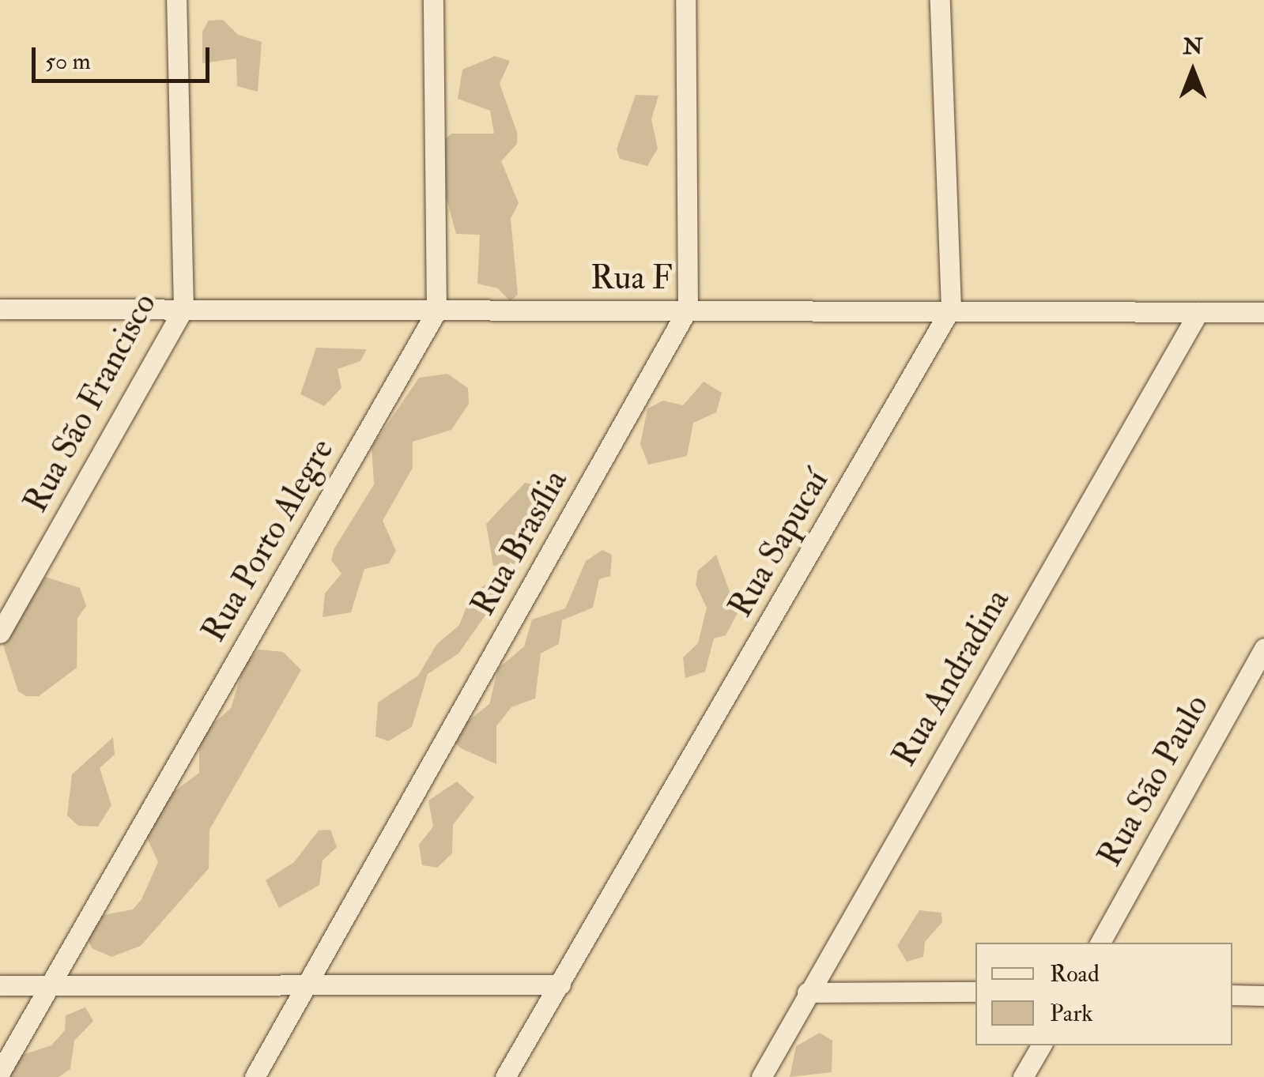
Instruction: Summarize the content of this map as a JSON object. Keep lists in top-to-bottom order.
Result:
{
  "streets": {
    "street": [
      "Rua F",
      "Rua São Francisco",
      "Rua Porto Alegre",
      "Rua Brasília",
      "Rua Sapucaí",
      "Rua Andradina",
      "Rua São Paulo"
    ]
  },
  "crossings": [
    ["Rua F", "Rua São Francisco"],
    ["Rua F", "Rua Porto Alegre"],
    ["Rua F", "Rua Brasília"],
    ["Rua F", "Rua Sapucaí"],
    ["Rua F", "Rua Andradina"]
  ],
  "legend": ["Road", "Park"],
  "scale_bar": "50 m",
  "north": "top"
}
